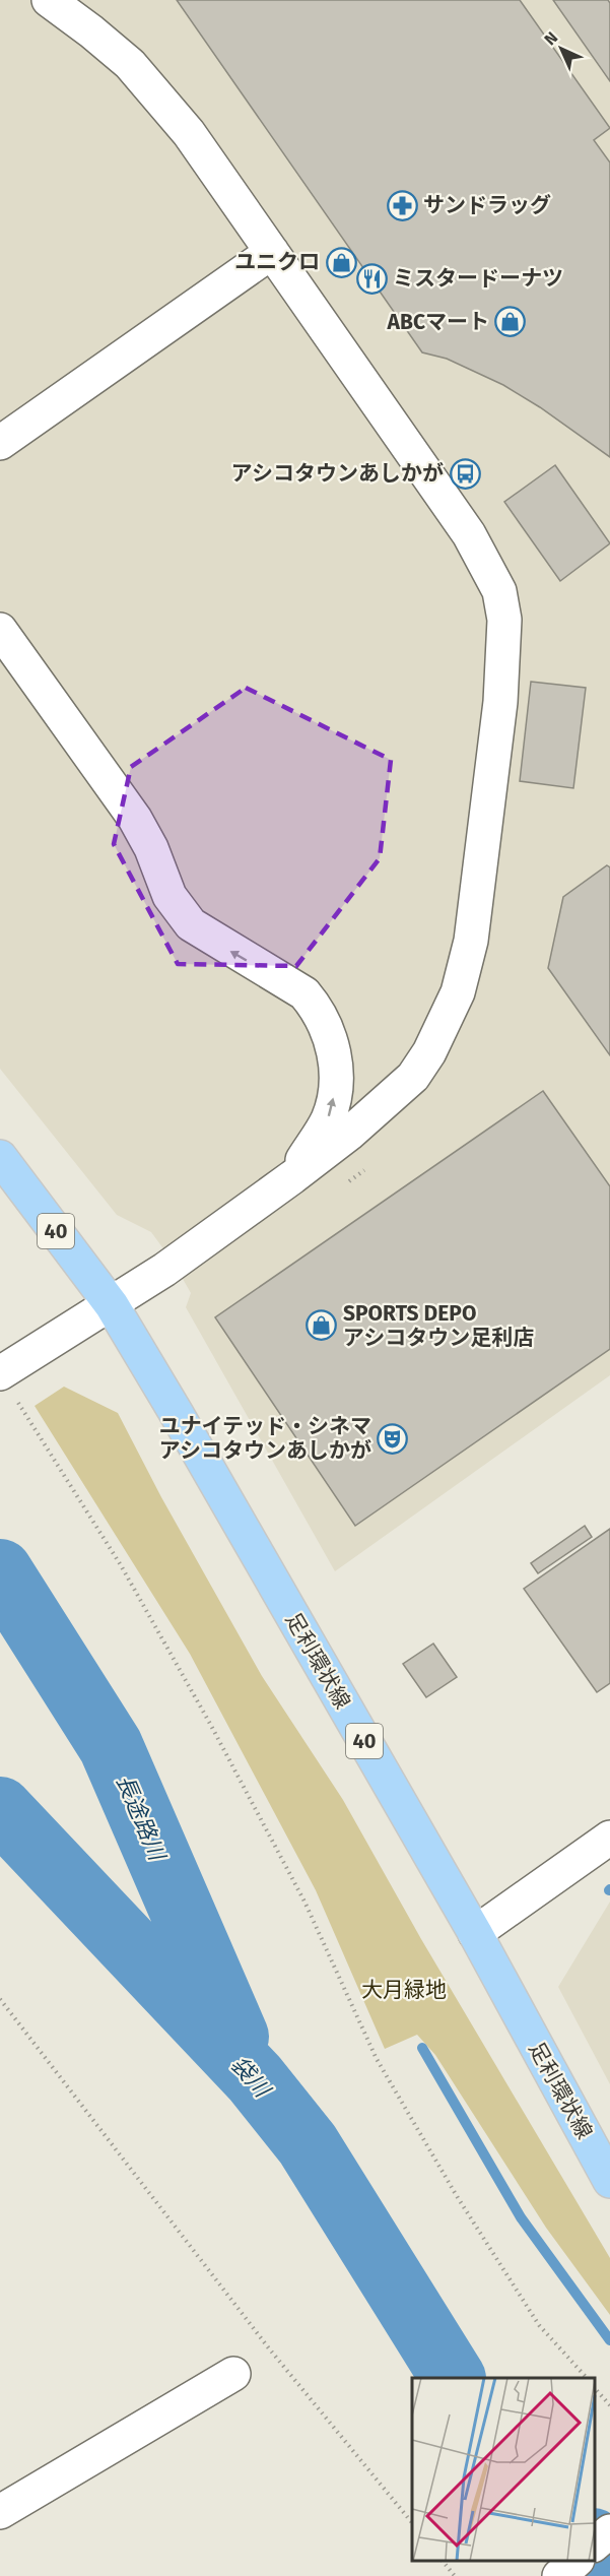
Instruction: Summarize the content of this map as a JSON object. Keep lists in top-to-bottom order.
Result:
{
  "streets": {
    "main road": ["40", "足利環状線"]
  },
  "water": ["長途路川", "袋川"],
  "parks": ["大月緑地"],
  "places": {
    "pharmacy": ["サンドラッグ"],
    "shop": ["ユニクロ", "ABCマート", "SPORTS DEPO アシコタウン足利店"],
    "restaurant": ["ミスタードーナツ"],
    "bus stop": ["アシコタウンあしかが"],
    "theatre": ["ユナイテッド・シネマ アシコタウンあしかが"]
  },
  "north": "top left"
}
